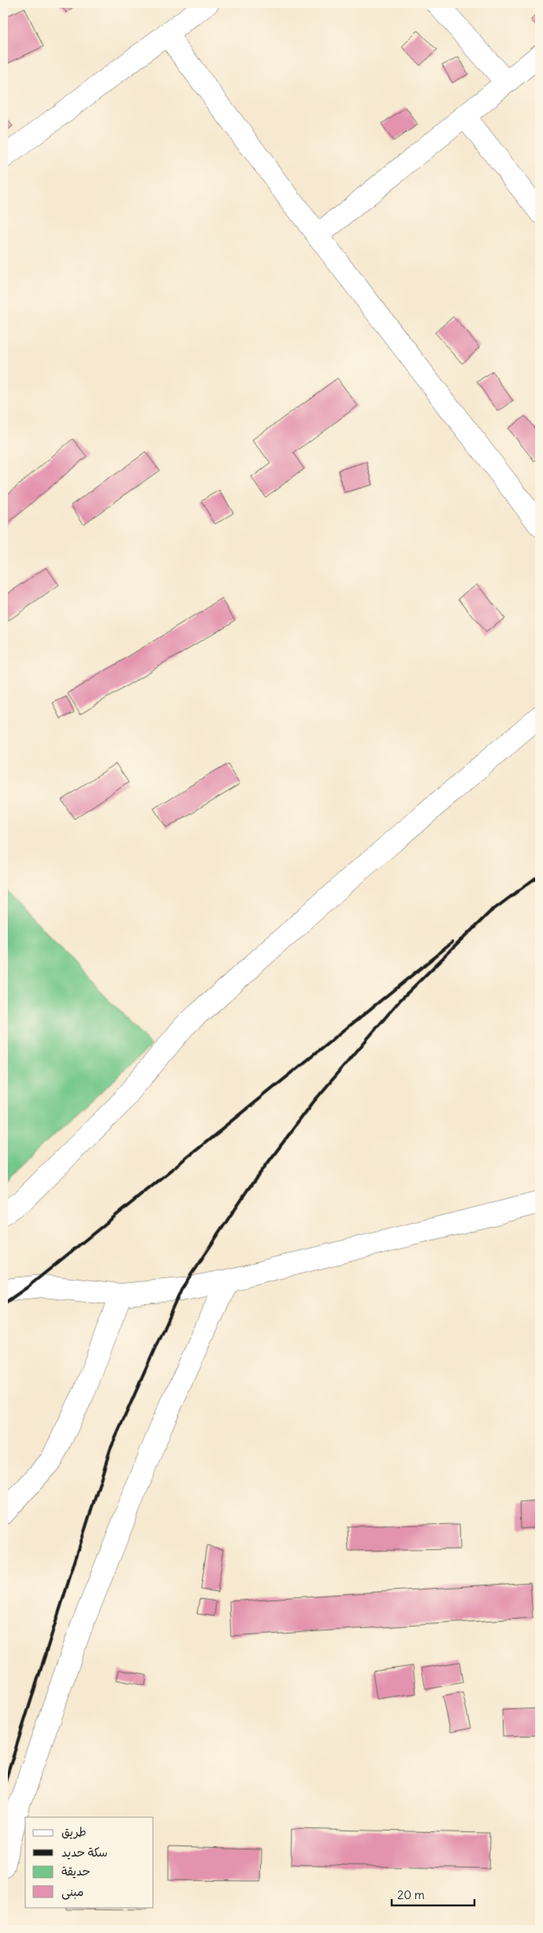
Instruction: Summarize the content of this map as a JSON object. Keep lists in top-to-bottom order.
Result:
{
  "legend": [
    "طريق",
    "سكة حديد",
    "حديقة",
    "مبنى"
  ],
  "scale_bar": "20 m"
}
